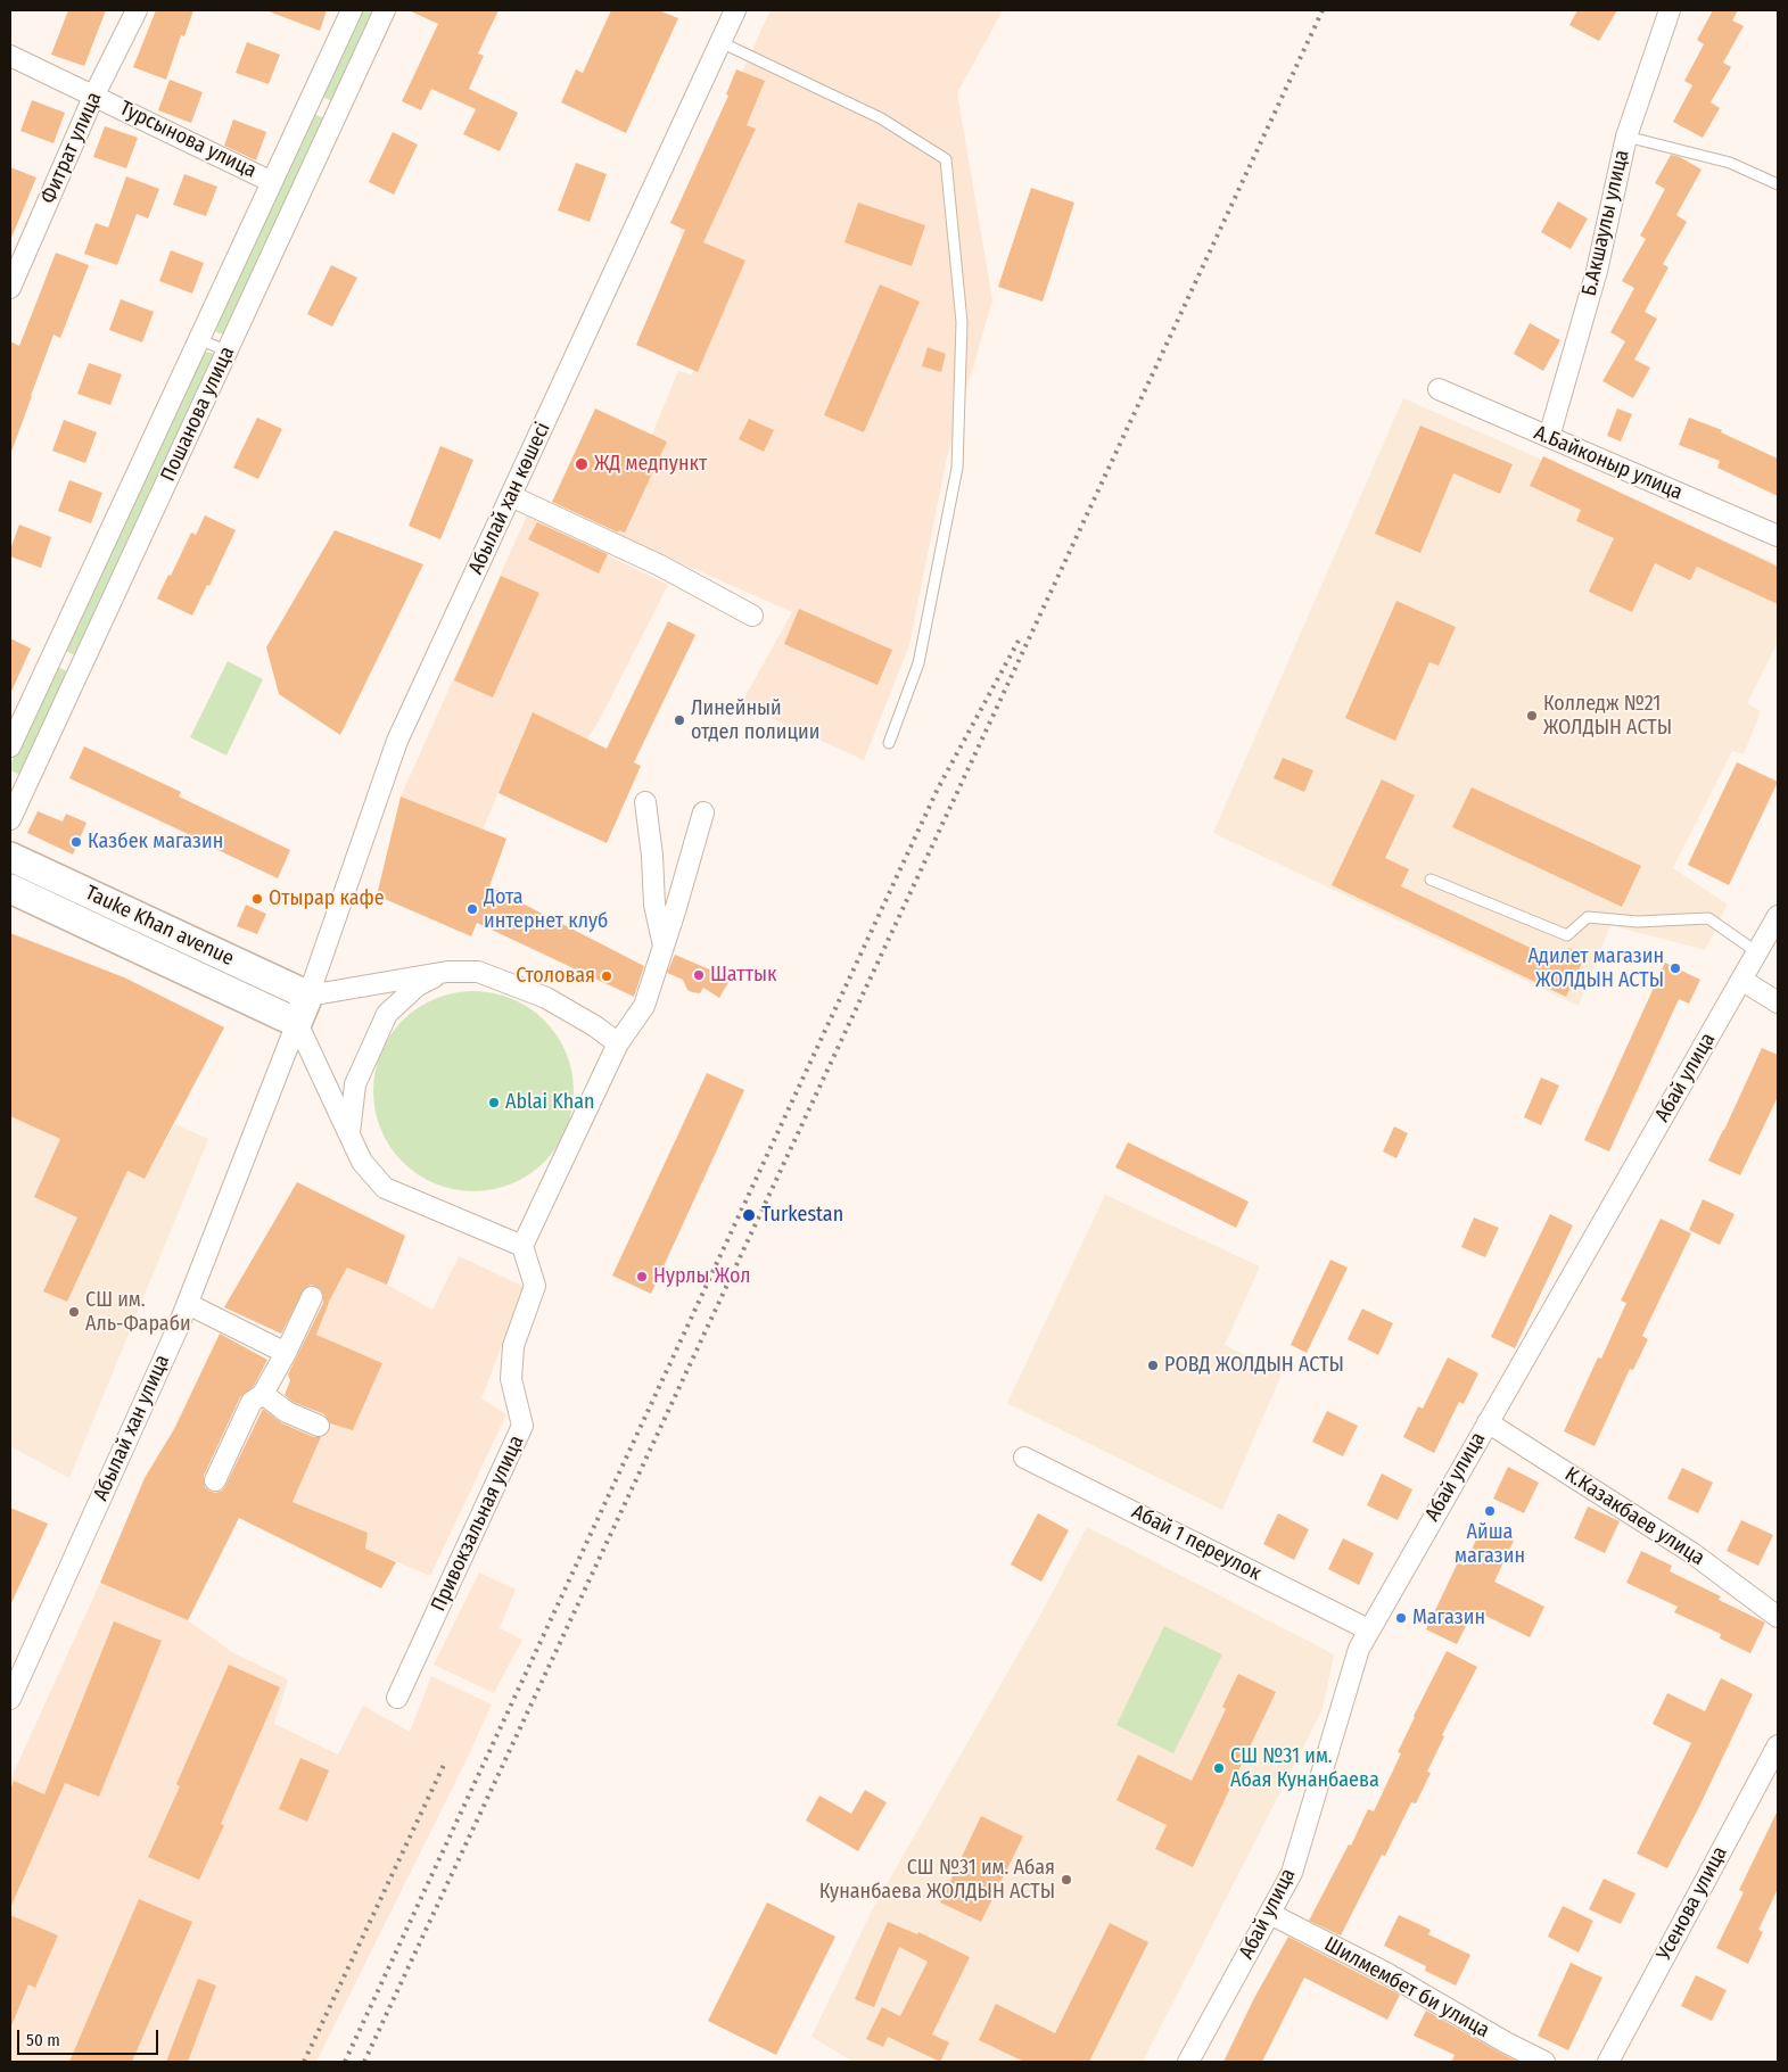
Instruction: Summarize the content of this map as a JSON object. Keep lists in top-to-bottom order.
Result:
{
  "streets": {
    "street": [
      "Турсынова улица",
      "Фитрат улица",
      "Б.Акшаулы улица",
      "Пошанова улица",
      "А.Байконыр улица",
      "Абылай хан көшесі",
      "Tauke Khan avenue",
      "Абай улица",
      "Абылай хан улица",
      "К.Казакбаев улица",
      "Привокзальная улица",
      "Абай 1 переулок",
      "Усенова улица",
      "Шилмембет би улица"
    ]
  },
  "crossings": [
    ["Турсынова улица", "Фитрат улица"],
    ["Турсынова улица", "Пошанова улица"],
    ["Б.Акшаулы улица", "А.Байконыр улица"],
    ["Абылай хан көшесі", "Tauke Khan avenue"],
    ["Абылай хан көшесі", "Абылай хан улица"],
    ["Tauke Khan avenue", "Абылай хан улица"],
    ["Абай улица", "К.Казакбаев улица"],
    ["Абай улица", "Абай 1 переулок"],
    ["Абай улица", "Шилмембет би улица"]
  ],
  "places": [
    "ЖД медпункт",
    "Колледж №21 ЖОЛДЫН АСТЫ",
    "Линейный отдел полиции",
    "Казбек магазин",
    "Отырар кафе",
    "Дота интернет клуб",
    "Адилет магазин ЖОЛДЫН АСТЫ",
    "Шаттык",
    "Столовая",
    "Ablai Khan",
    "Turkestan",
    "Нурлы Жол",
    "СШ им. Аль-Фараби",
    "РОВД ЖОЛДЫН АСТЫ",
    "Айша магазин",
    "Магазин",
    "СШ №31 им. Абая Кунанбаева",
    "СШ №31 им. Абая Кунанбаева ЖОЛДЫН АСТЫ"
  ],
  "scale_bar": "50 m"
}
